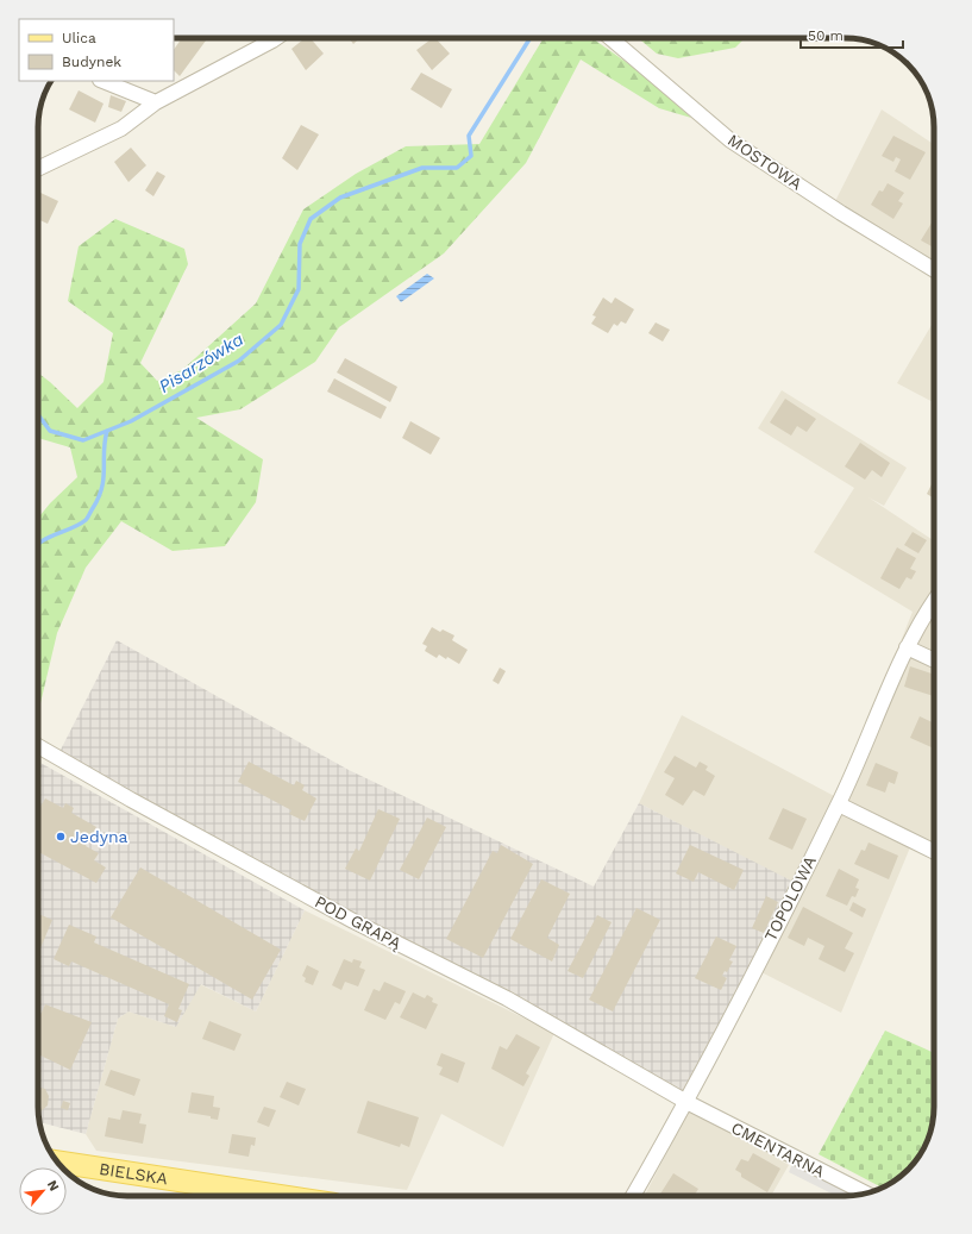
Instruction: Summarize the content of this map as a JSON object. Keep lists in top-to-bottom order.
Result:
{
  "streets": {
    "main road": ["BIELSKA"],
    "street": [
      "MOSTOWA",
      "TOPOLOWA",
      "POD GRAPĄ",
      "CMENTARNA"
    ]
  },
  "crossings": [
    ["TOPOLOWA", "POD GRAPĄ"],
    ["TOPOLOWA", "CMENTARNA"],
    ["POD GRAPĄ", "CMENTARNA"]
  ],
  "water": ["Pisarzówka"],
  "places": ["Jedyna"],
  "legend": ["Ulica", "Budynek"],
  "scale_bar": "50 m",
  "north": "top right"
}
